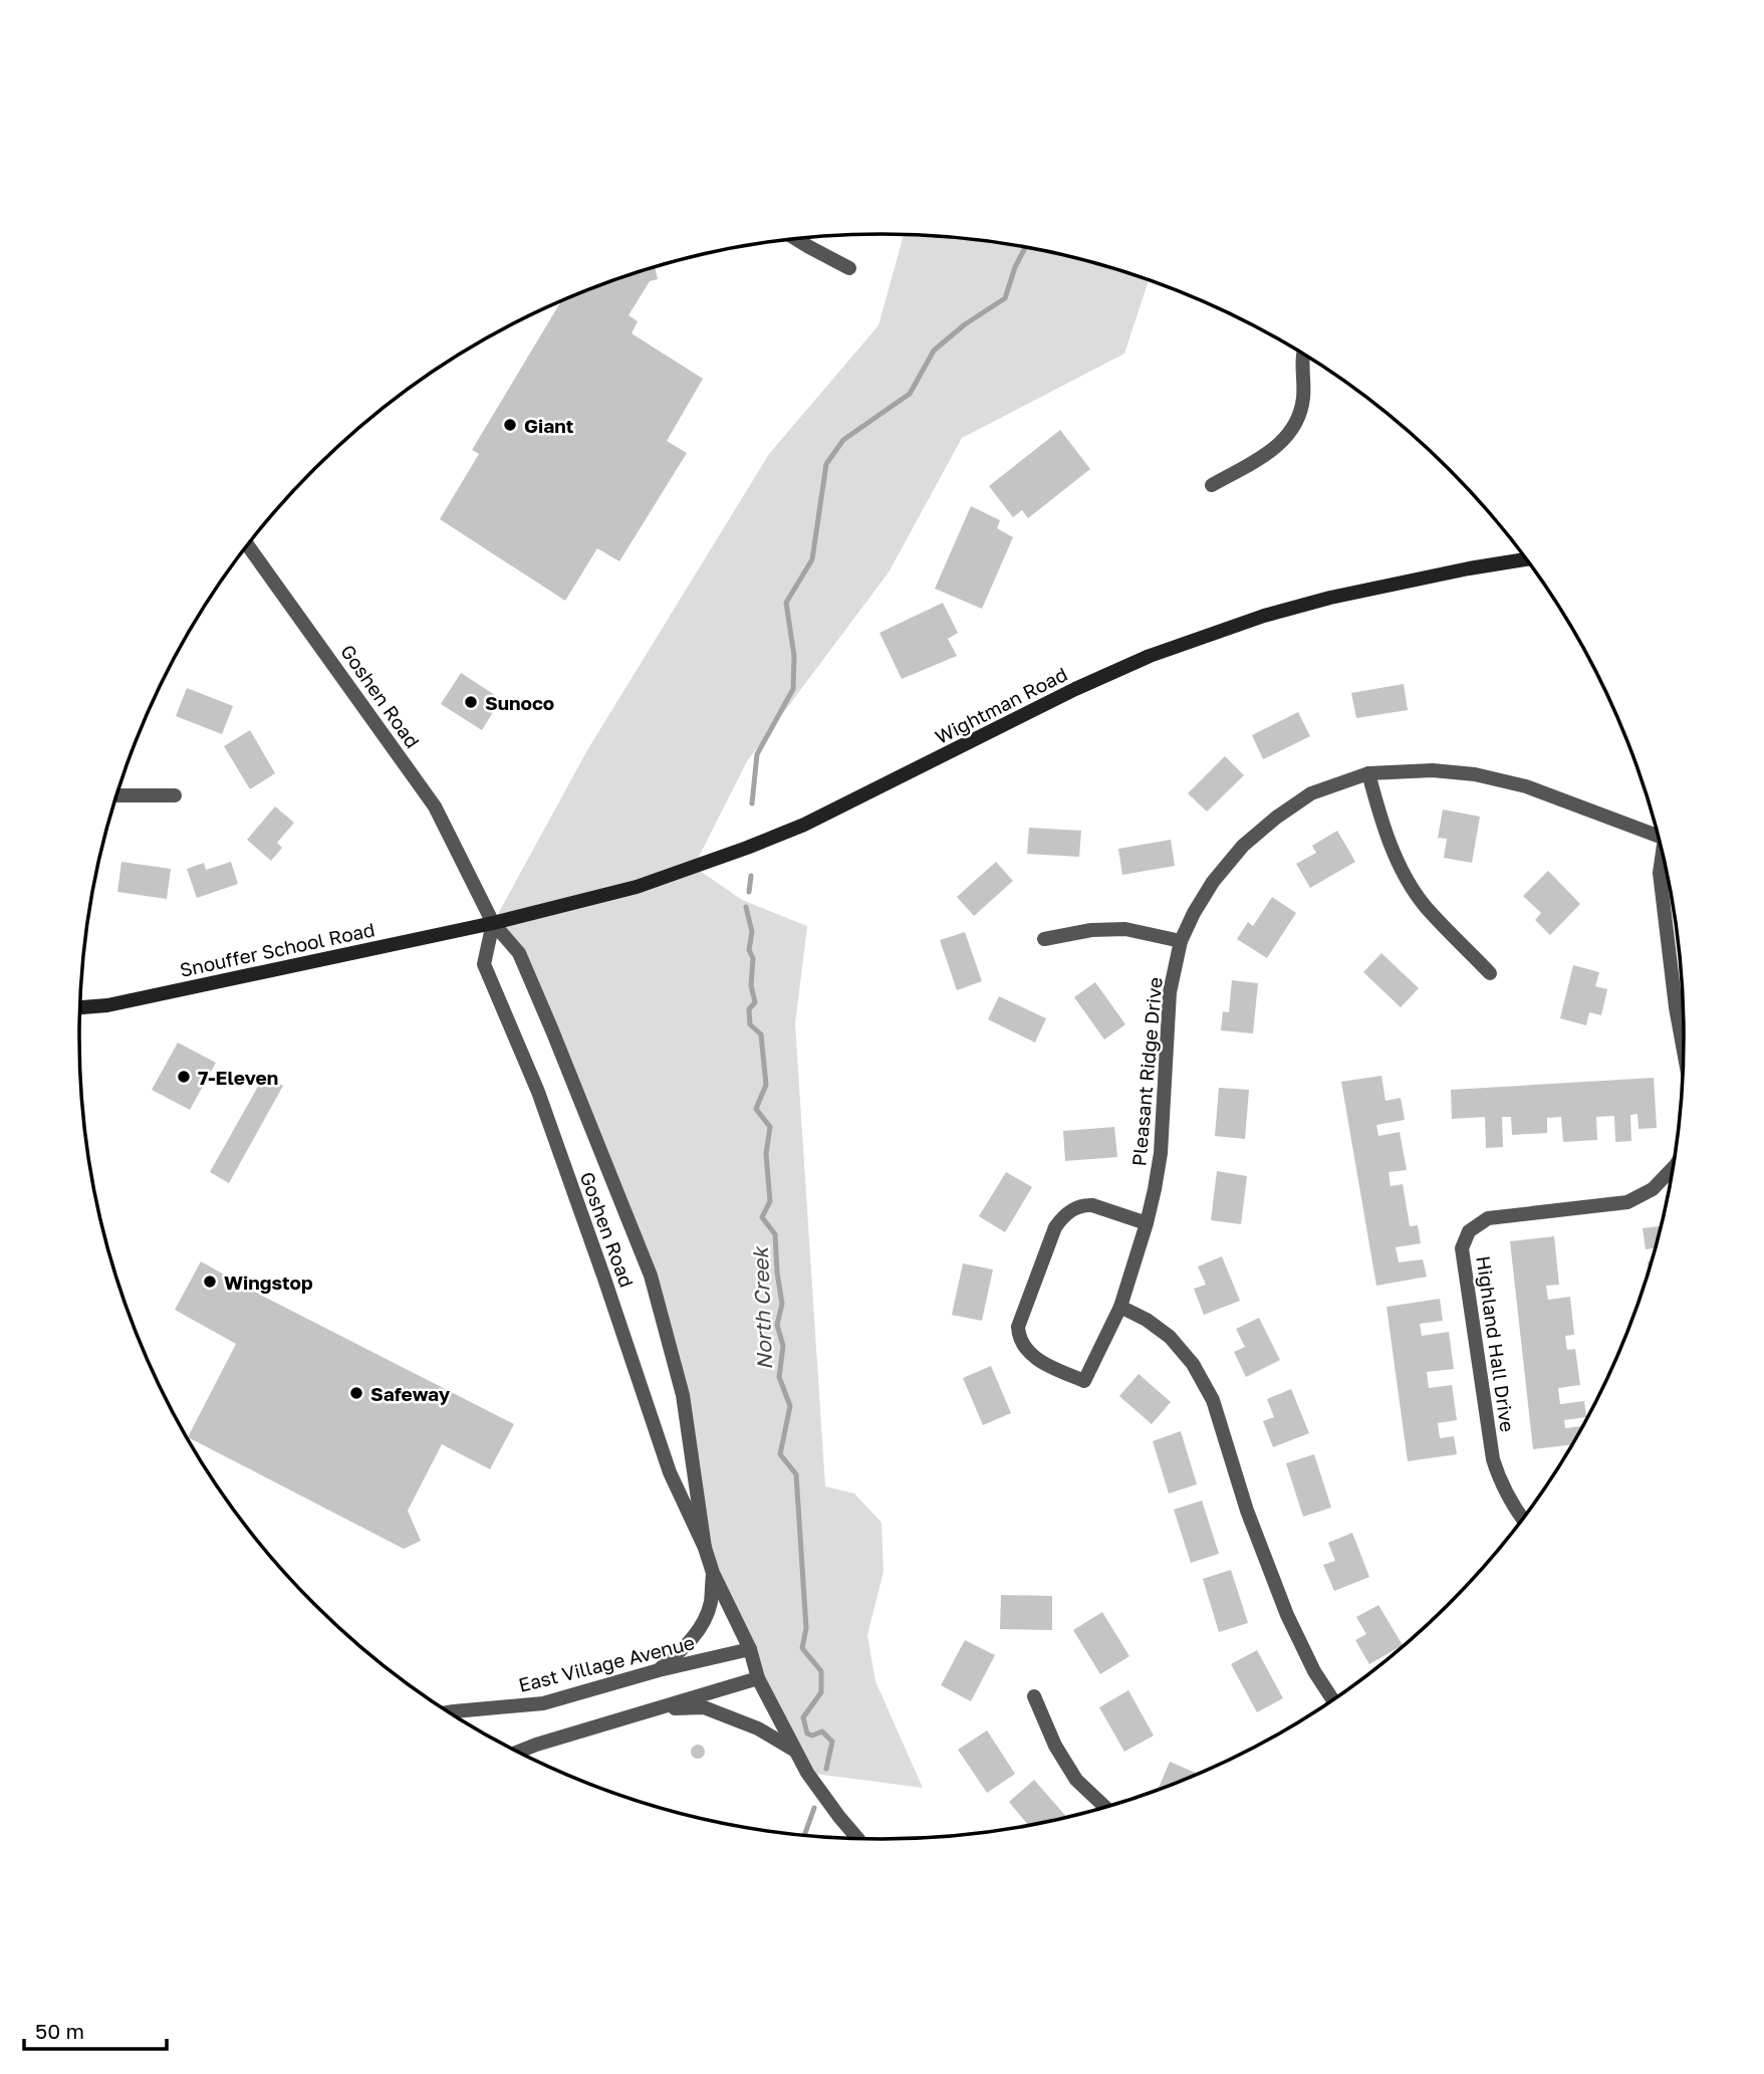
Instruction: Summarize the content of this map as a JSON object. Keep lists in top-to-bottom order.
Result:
{
  "streets": {
    "main road": ["Wightman Road", "Snouffer School Road"],
    "street": [
      "Goshen Road",
      "Pleasant Ridge Drive",
      "Highland Hall Drive",
      "East Village Avenue"
    ]
  },
  "crossings": [
    ["Goshen Road", "Wightman Road"],
    ["Goshen Road", "Snouffer School Road"],
    ["Goshen Road", "East Village Avenue"],
    ["Wightman Road", "Snouffer School Road"]
  ],
  "water": ["North Creek"],
  "places": [
    "Giant",
    "Sunoco",
    "7-Eleven",
    "Wingstop",
    "Safeway"
  ],
  "scale_bar": "50 m"
}
